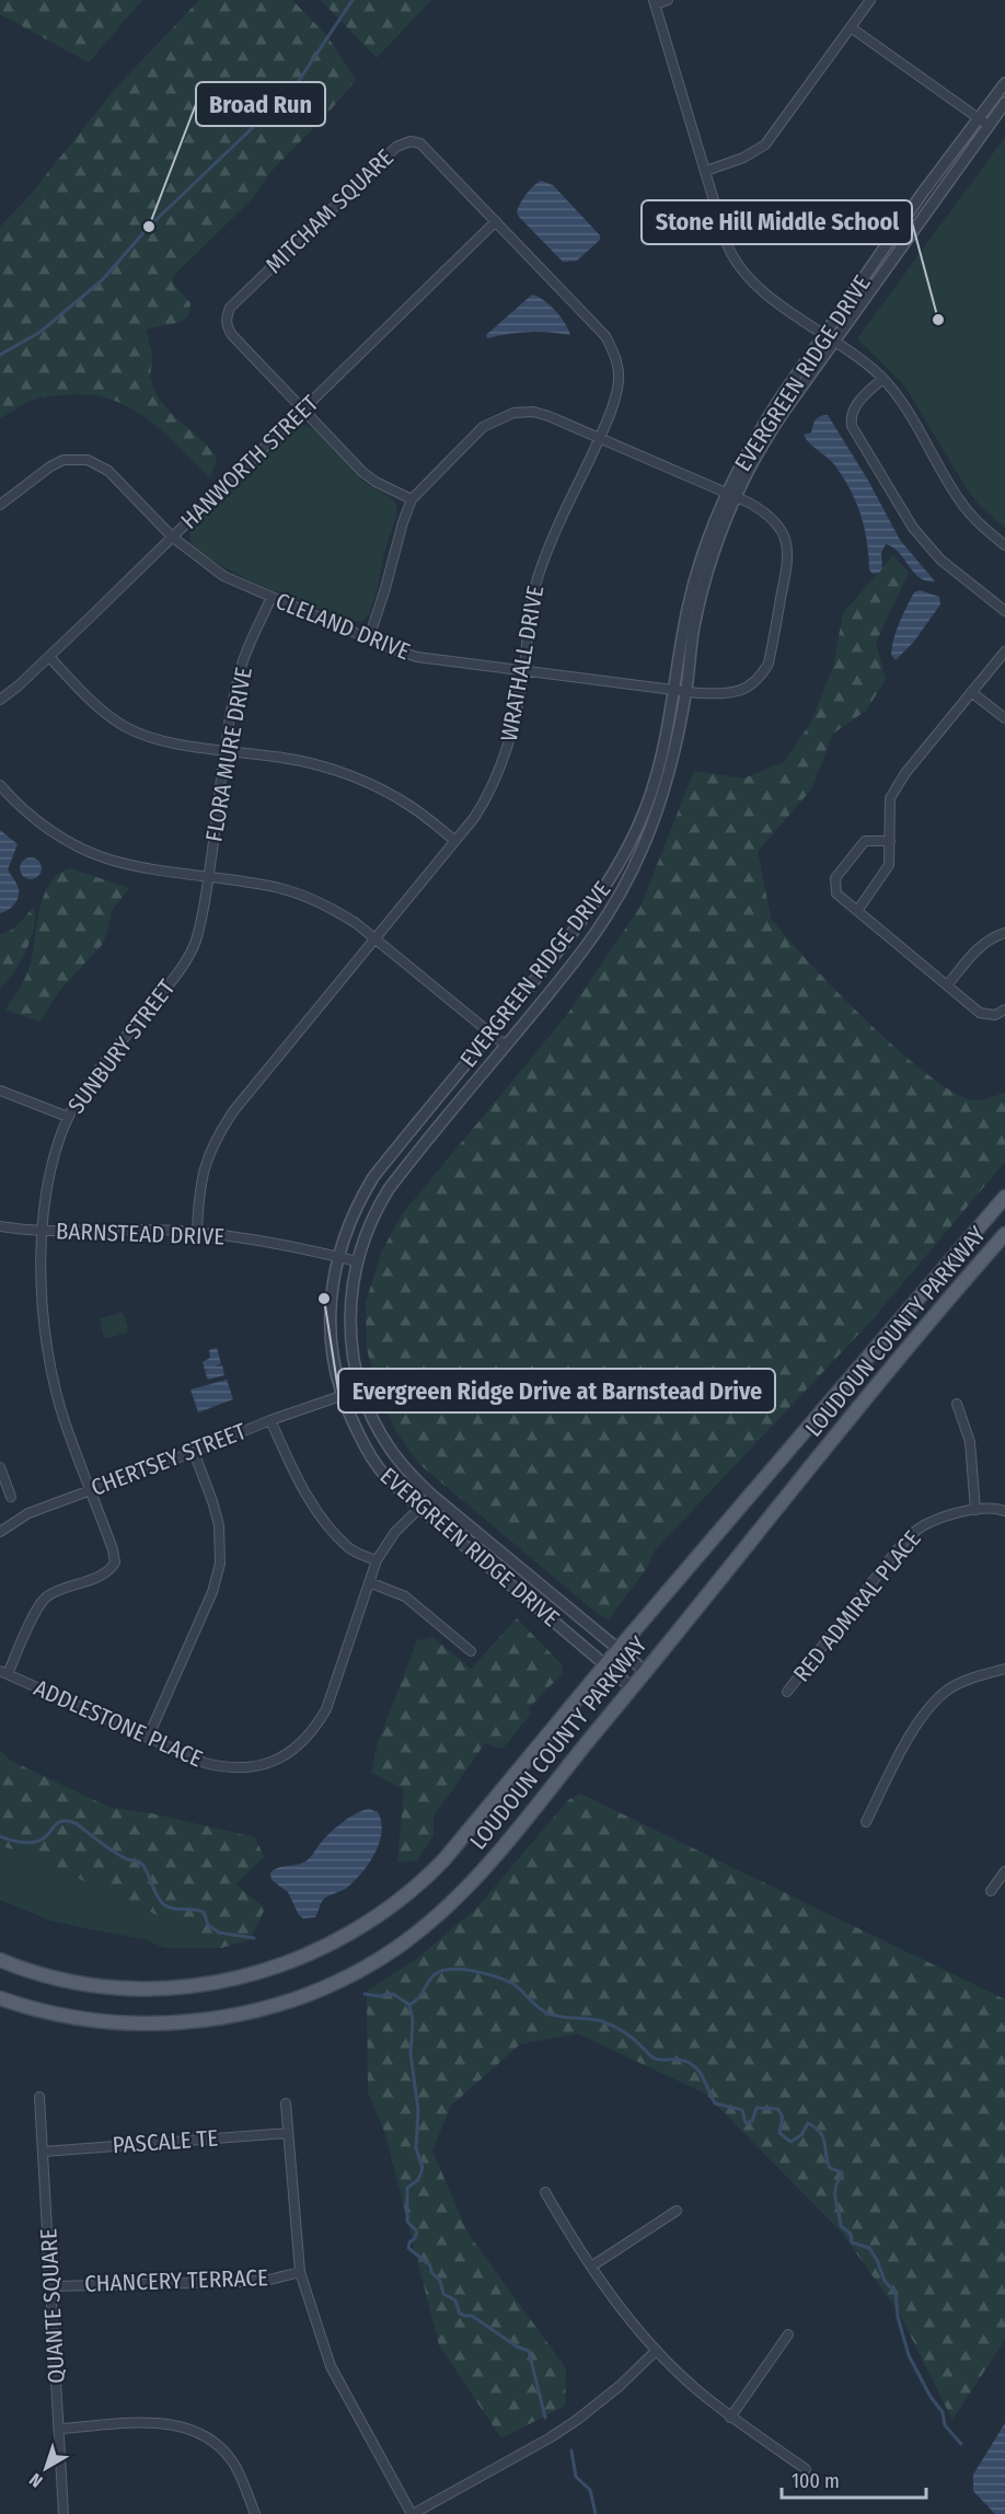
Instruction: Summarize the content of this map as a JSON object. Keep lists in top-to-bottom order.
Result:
{
  "streets": {
    "main road": ["LOUDOUN COUNTY PARKWAY"],
    "street": [
      "MITCHAM SQUARE",
      "EVERGREEN RIDGE DRIVE",
      "HANWORTH STREET",
      "CLELAND DRIVE",
      "WRATHALL DRIVE",
      "FLORA MURE DRIVE",
      "SUNBURY STREET",
      "BARNSTEAD DRIVE",
      "CHERTSEY STREET",
      "RED ADMIRAL PLACE",
      "ADDLESTONE PLACE",
      "PASCALE TE",
      "CHANCERY TERRACE",
      "QUANTE SQUARE"
    ]
  },
  "crossings": [
    ["MITCHAM SQUARE", "HANWORTH STREET"],
    ["MITCHAM SQUARE", "CLELAND DRIVE"],
    ["MITCHAM SQUARE", "WRATHALL DRIVE"],
    ["EVERGREEN RIDGE DRIVE", "CLELAND DRIVE"],
    ["EVERGREEN RIDGE DRIVE", "BARNSTEAD DRIVE"],
    ["EVERGREEN RIDGE DRIVE", "LOUDOUN COUNTY PARKWAY"],
    ["EVERGREEN RIDGE DRIVE", "CHERTSEY STREET"],
    ["EVERGREEN RIDGE DRIVE", "ADDLESTONE PLACE"],
    ["HANWORTH STREET", "CLELAND DRIVE"],
    ["CLELAND DRIVE", "WRATHALL DRIVE"],
    ["CLELAND DRIVE", "FLORA MURE DRIVE"],
    ["WRATHALL DRIVE", "BARNSTEAD DRIVE"],
    ["FLORA MURE DRIVE", "SUNBURY STREET"],
    ["SUNBURY STREET", "BARNSTEAD DRIVE"],
    ["SUNBURY STREET", "CHERTSEY STREET"],
    ["SUNBURY STREET", "ADDLESTONE PLACE"],
    ["PASCALE TE", "QUANTE SQUARE"],
    ["CHANCERY TERRACE", "QUANTE SQUARE"]
  ],
  "places": ["Broad Run", "Stone Hill Middle School", "Evergreen Ridge Drive at Barnstead Drive"],
  "scale_bar": "100 m",
  "north": "bottom left"
}
